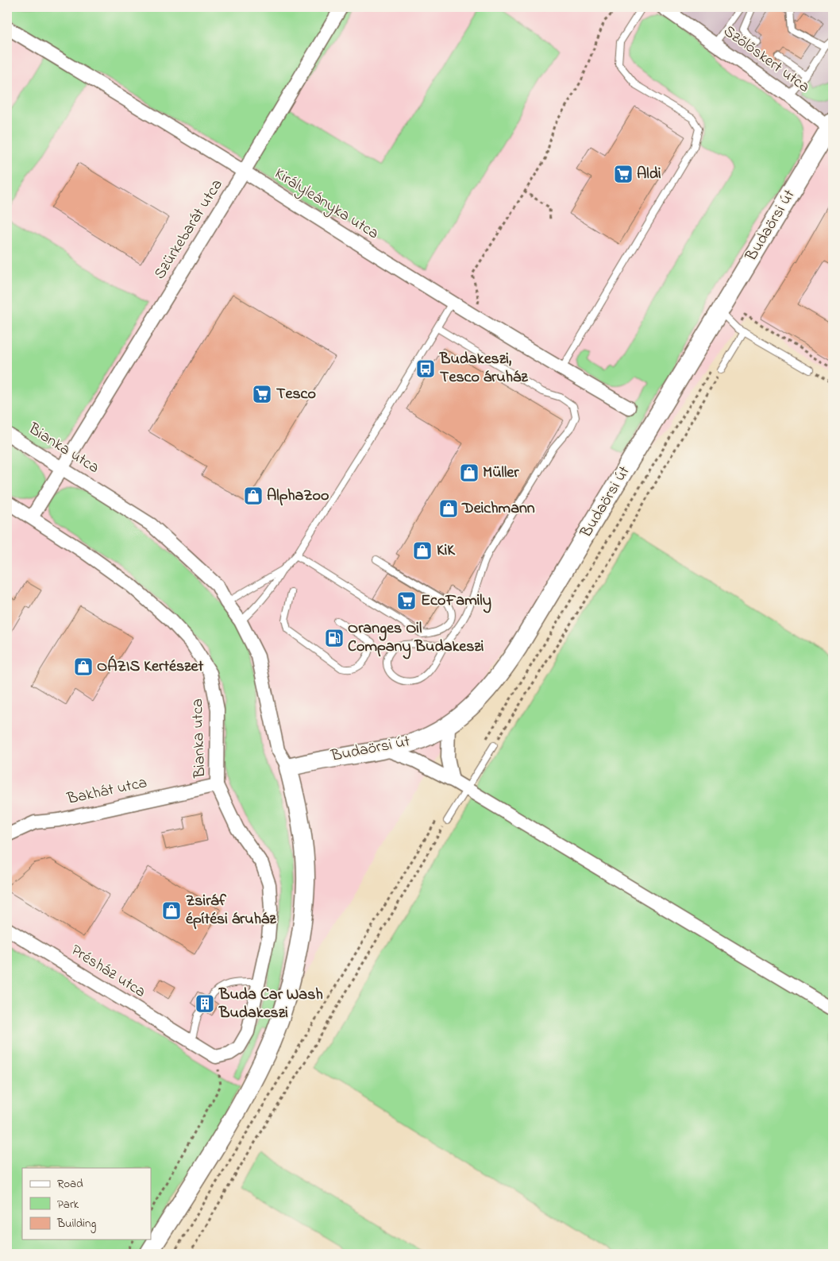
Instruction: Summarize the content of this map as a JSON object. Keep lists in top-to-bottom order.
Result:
{
  "streets": {
    "main road": ["Budaörsi út"],
    "street": [
      "Szőlőskert utca",
      "Királyleányka utca",
      "Szürkebarát utca",
      "Bianka utca",
      "Bakhát utca",
      "Présház utca"
    ]
  },
  "crossings": [
    ["Szőlőskert utca", "Budaörsi út"],
    ["Királyleányka utca", "Szürkebarát utca"],
    ["Budaörsi út", "Bianka utca"],
    ["Szürkebarát utca", "Bianka utca"],
    ["Bianka utca", "Bakhát utca"]
  ],
  "places": {
    "supermarket": ["Aldi", "Tesco", "EcoFamily"],
    "bus stop": ["Budakeszi, Tesco áruház"],
    "shop": [
      "Müller",
      "AlphaZoo",
      "Deichmann",
      "KiK",
      "OÁZIS Kertészet",
      "Zsiráf építési áruház"
    ],
    "fuel station": ["Oranges Oil Company Budakeszi"],
    "building": ["Buda Car Wash Budakeszi"]
  },
  "legend": ["Road", "Park", "Building"]
}
